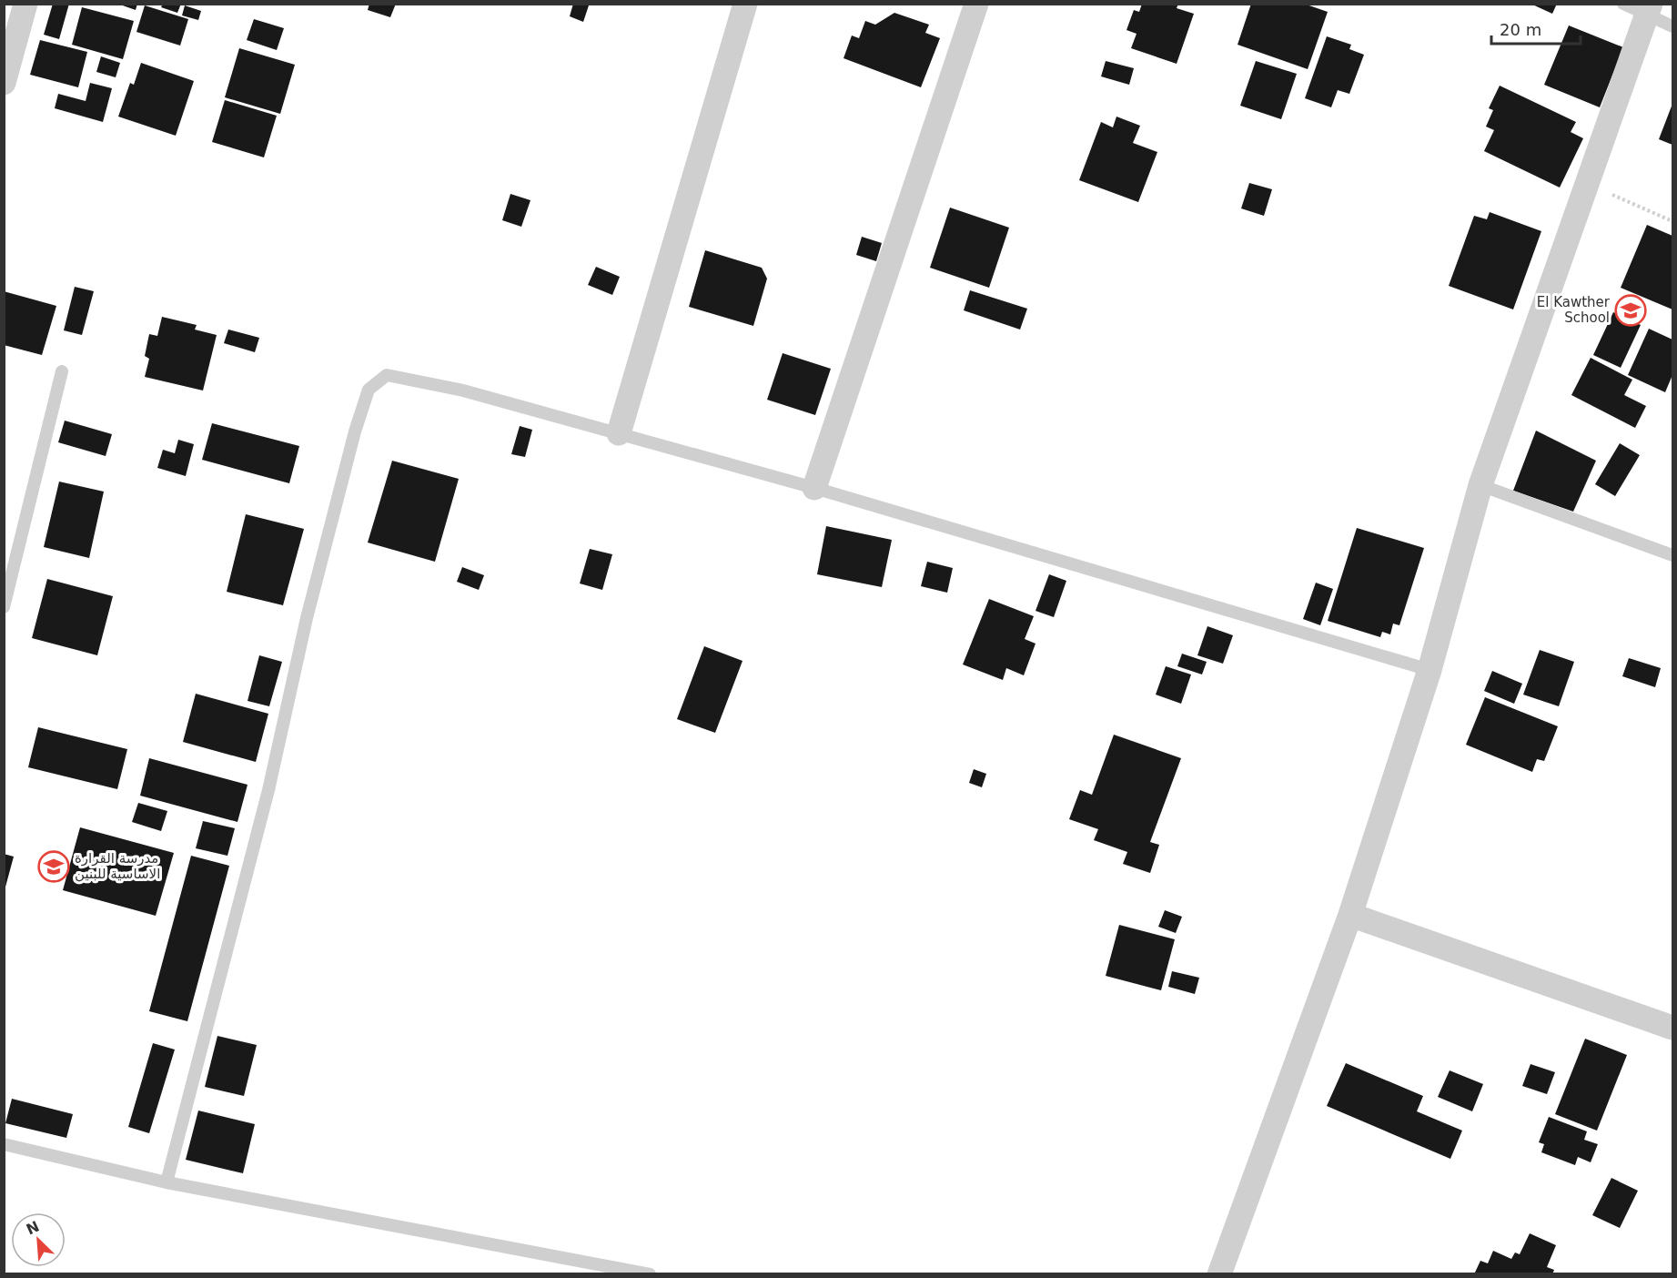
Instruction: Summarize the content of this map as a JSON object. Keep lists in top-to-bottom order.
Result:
{
  "places": {
    "school or university": ["El Kawther School", "مدرسة القرارة الاساسية للبنين"]
  },
  "scale_bar": "20 m",
  "north": "top left"
}
